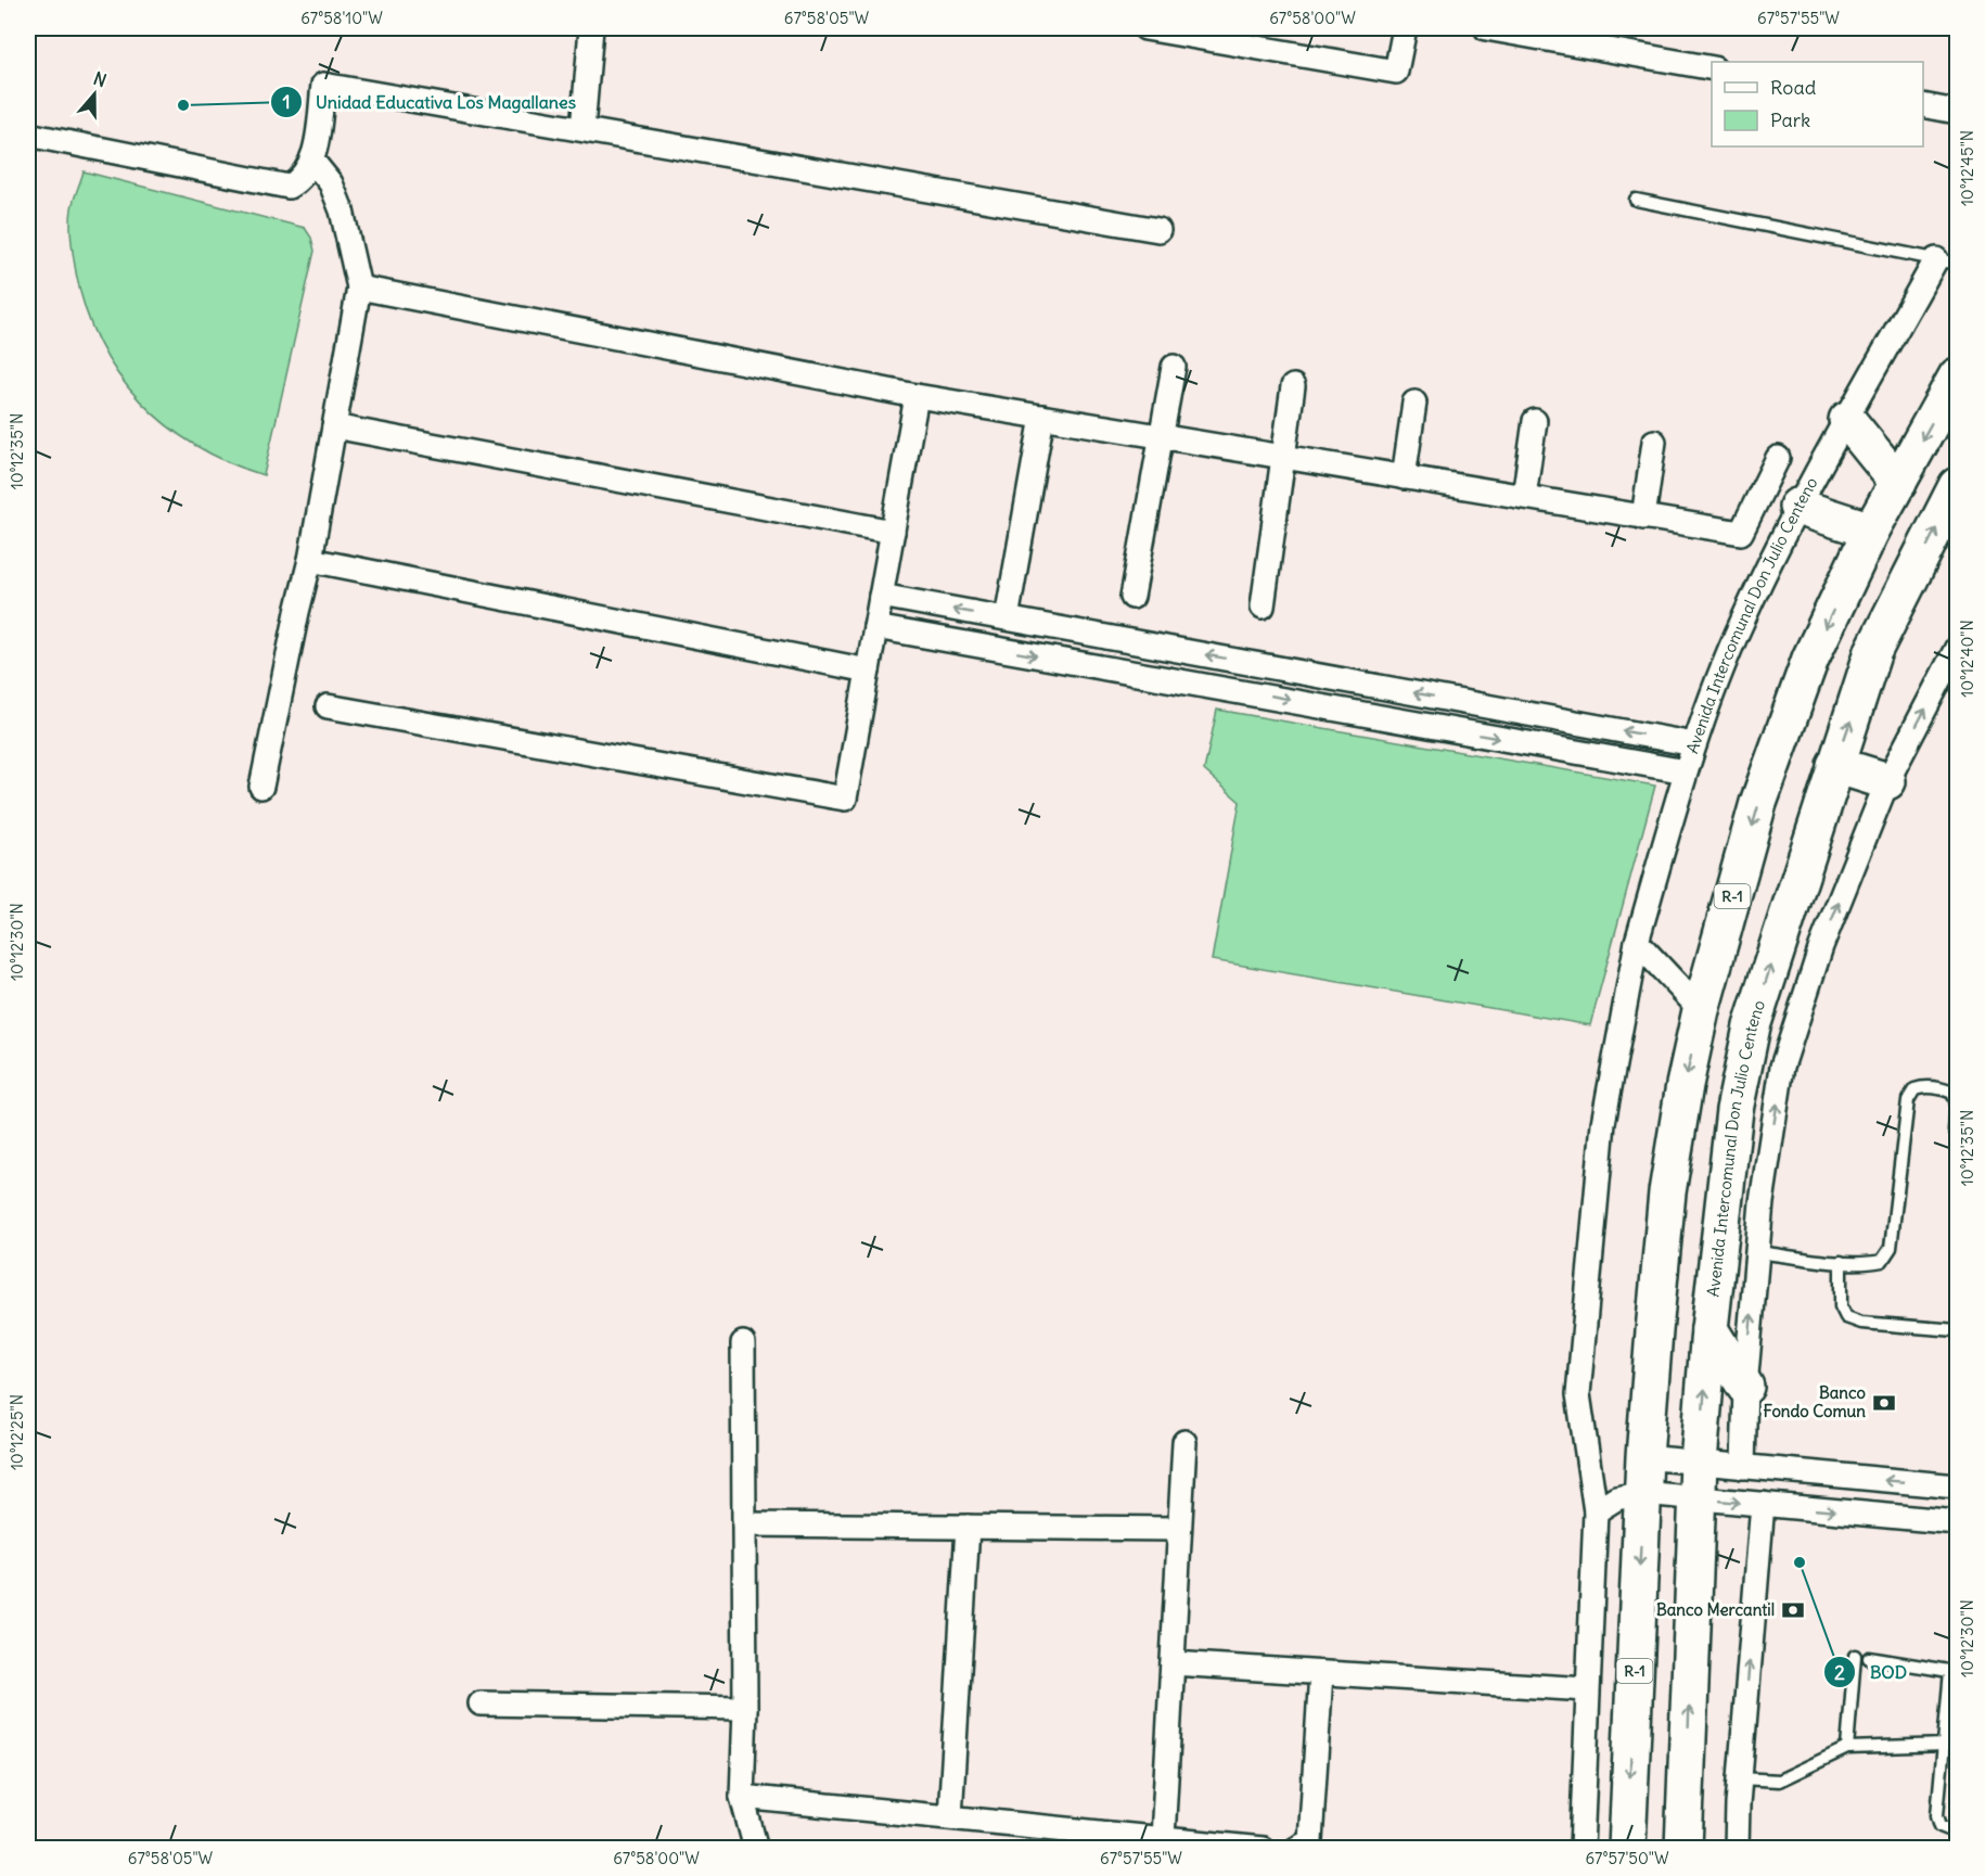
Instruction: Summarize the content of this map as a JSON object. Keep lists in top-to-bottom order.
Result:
{
  "streets": {
    "main road": ["Avenida Intercomunal Don Julio Centeno", "R-1"]
  },
  "places": {
    "other": ["Unidad Educativa Los Magallanes", "BOD"],
    "bank": ["Banco Fondo Comun", "Banco Mercantil"]
  },
  "legend": ["Road", "Park"],
  "north": "top",
  "coordinates": [
    "67°58'10\"W",
    "67°58'05\"W",
    "67°58'00\"W",
    "67°57'55\"W",
    "10°12'45\"N",
    "10°12'35\"N",
    "10°12'40\"N",
    "10°12'30\"N",
    "10°12'25\"N",
    "67°57'50\"W"
  ]
}
